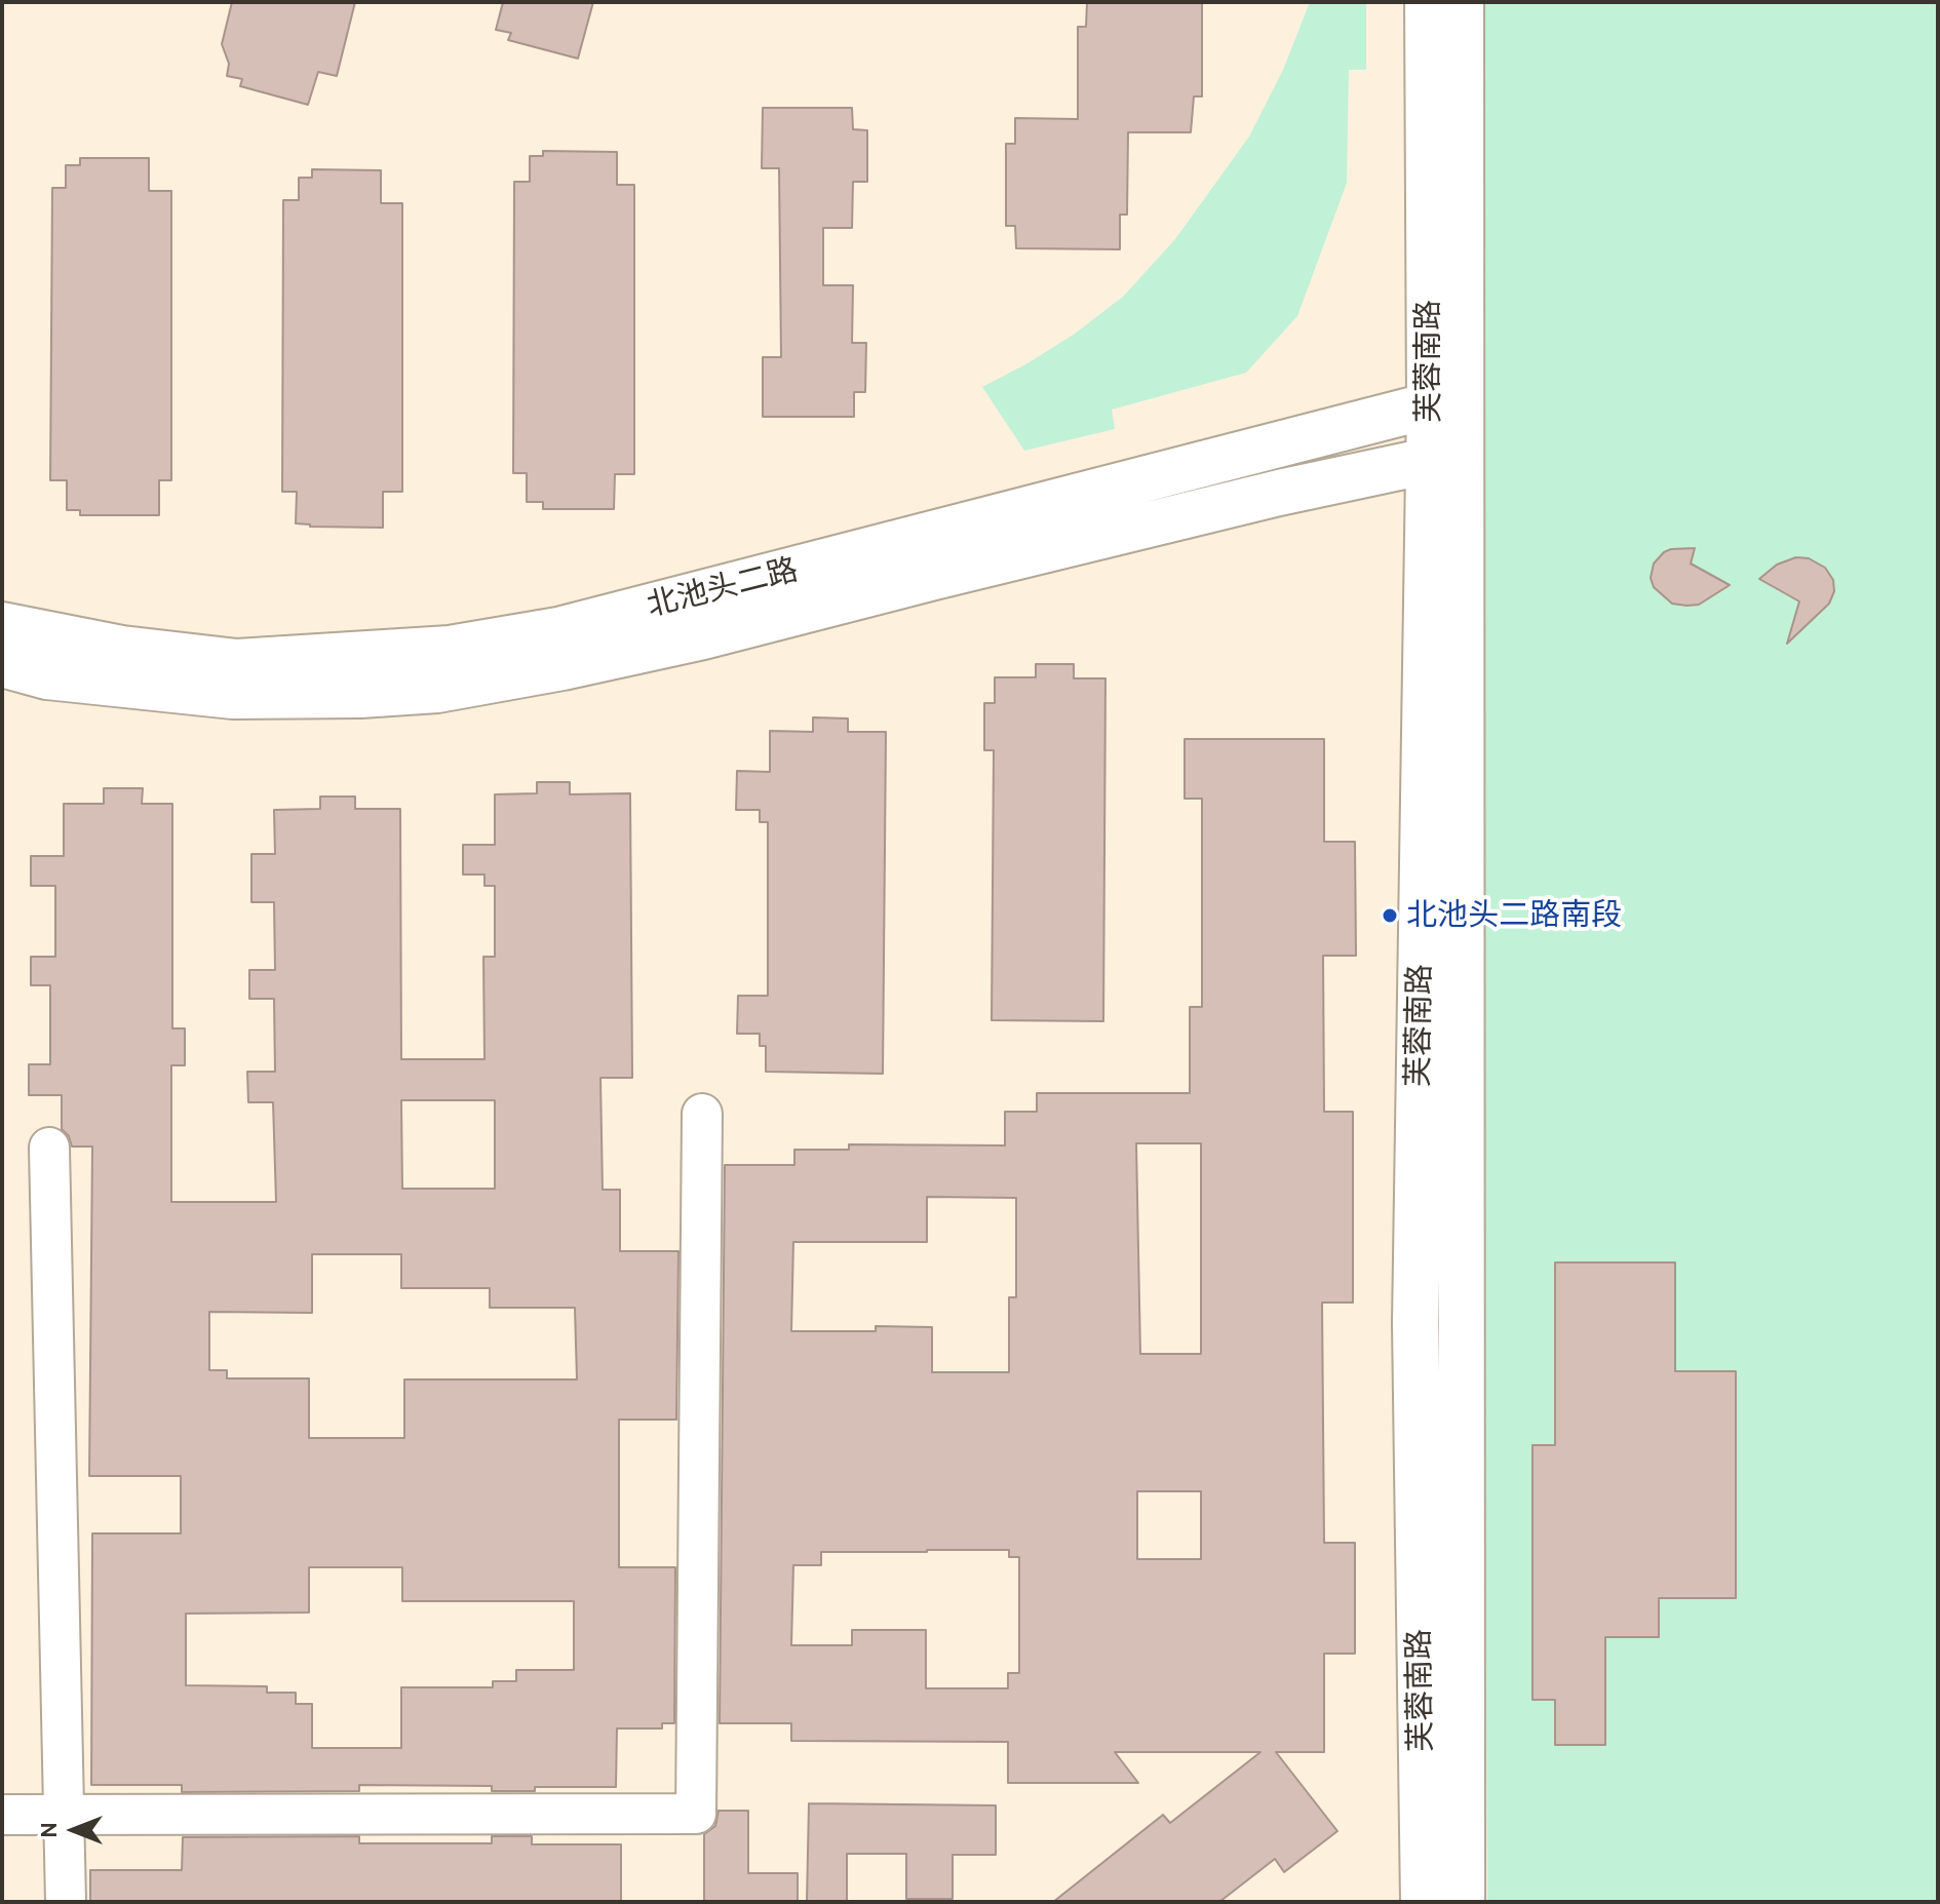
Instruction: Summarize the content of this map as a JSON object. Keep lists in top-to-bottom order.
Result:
{
  "streets": {
    "main road": ["芙蓉南路", "北池头二路"]
  },
  "crossings": [
    ["芙蓉南路", "北池头二路"]
  ],
  "places": ["北池头二路南段"],
  "north": "left"
}
